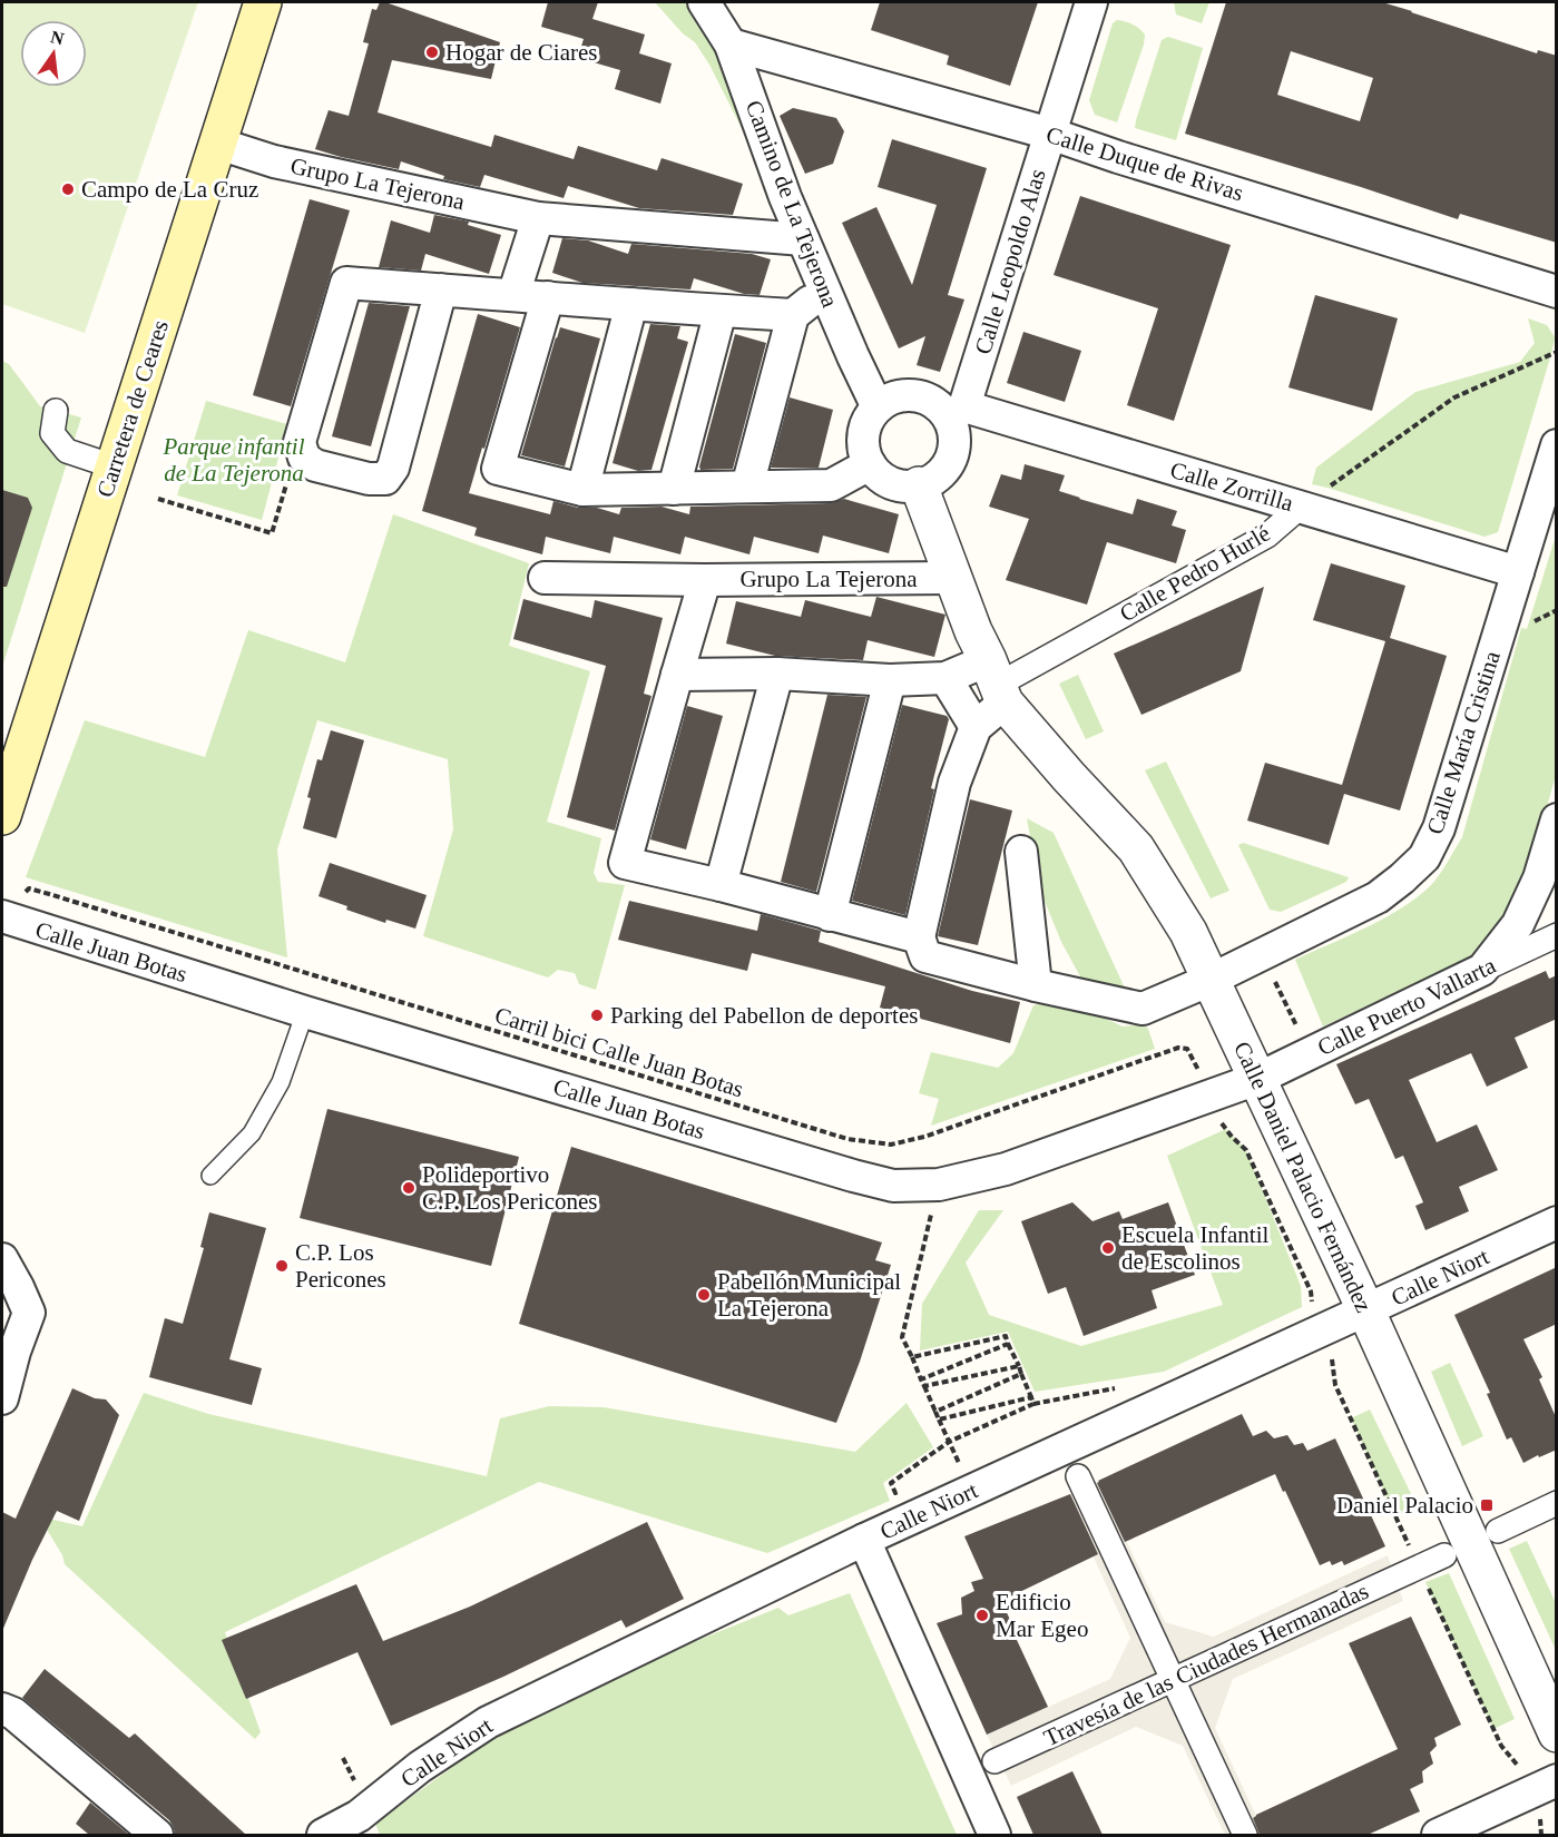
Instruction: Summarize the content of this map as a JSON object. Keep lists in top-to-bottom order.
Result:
{
  "streets": {
    "main road": ["Carretera de Ceares"],
    "street": [
      "Calle Duque de Rivas",
      "Grupo La Tejerona",
      "Camino de La Tejerona",
      "Calle Leopoldo Alas",
      "Calle Zorrilla",
      "Calle Pedro Hurlé",
      "Calle María Cristina",
      "Calle Juan Botas",
      "Calle Puerto Vallarta",
      "Calle Daniel Palacio Fernández",
      "Calle Niort",
      "Travesía de las Ciudades Hermanadas"
    ],
    "path": ["Carril bici Calle Juan Botas"]
  },
  "crossings": [
    ["Calle Duque de Rivas", "Camino de La Tejerona"],
    ["Calle Duque de Rivas", "Calle Leopoldo Alas"],
    ["Grupo La Tejerona", "Camino de La Tejerona"],
    ["Grupo La Tejerona", "Carretera de Ceares"],
    ["Camino de La Tejerona", "Calle Leopoldo Alas"],
    ["Camino de La Tejerona", "Calle Zorrilla"],
    ["Calle Leopoldo Alas", "Calle Zorrilla"],
    ["Calle Zorrilla", "Calle Pedro Hurlé"],
    ["Calle Zorrilla", "Calle María Cristina"],
    ["Calle Pedro Hurlé", "Calle Daniel Palacio Fernández"],
    ["Calle María Cristina", "Calle Daniel Palacio Fernández"],
    ["Calle Juan Botas", "Calle Puerto Vallarta"],
    ["Calle Juan Botas", "Calle Daniel Palacio Fernández"],
    ["Calle Puerto Vallarta", "Calle Daniel Palacio Fernández"],
    ["Calle Daniel Palacio Fernández", "Calle Niort"]
  ],
  "parks": ["Parque infantil de La Tejerona"],
  "places": {
    "other": [
      "Hogar de Ciares",
      "Campo de La Cruz",
      "Parking del Pabellon de deportes",
      "Polideportivo C.P. Los Pericones",
      "Escuela Infantil de Escolinos",
      "C.P. Los Pericones",
      "Pabellón Municipal La Tejerona",
      "Edificio Mar Egeo"
    ],
    "transit": ["Daniel Palacio"]
  },
  "north": "top"
}
